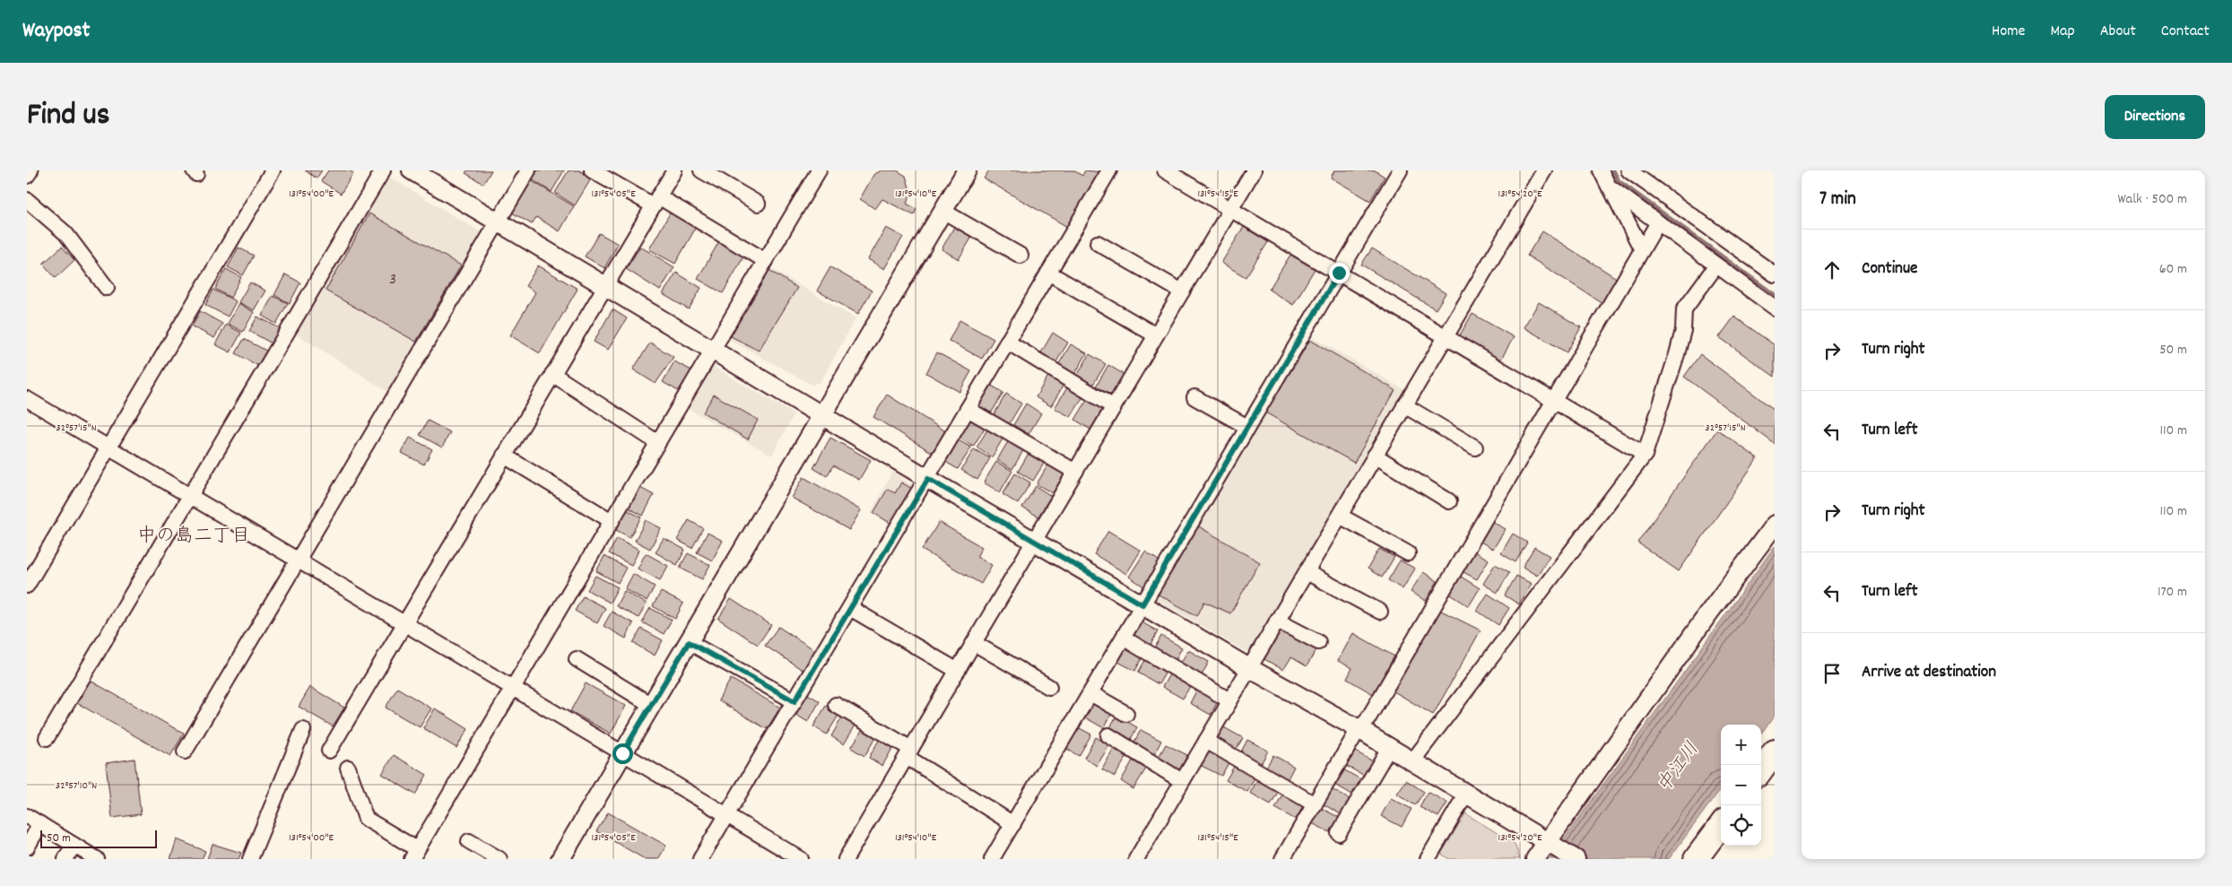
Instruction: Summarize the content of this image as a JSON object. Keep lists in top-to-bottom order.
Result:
{
  "districts": ["中の島二丁目"],
  "water": ["中江川"],
  "house_numbers": ["3"],
  "scale_bar": "50 m",
  "page": {
    "header": "Waypost",
    "nav": [
      "Home",
      "Map",
      "About",
      "Contact"
    ],
    "title": "Find us",
    "buttons": "Directions",
    "heading": ["7 min", "Walk · 500 m"],
    "list": [
      ["Continue", "60 m"],
      ["Turn right", "50 m"],
      ["Turn left", "110 m"],
      ["Turn right", "110 m"],
      ["Turn left", "170 m"],
      "Arrive at destination"
    ],
    "map_buttons": ["+", "−"],
    "scale": "50 m"
  },
  "coordinates": [
    "131°54'00\"E",
    "131°54'05\"E",
    "131°54'10\"E",
    "131°54'15\"E",
    "131°54'20\"E",
    "32°57'15\"N",
    "32°57'10\"N"
  ]
}
